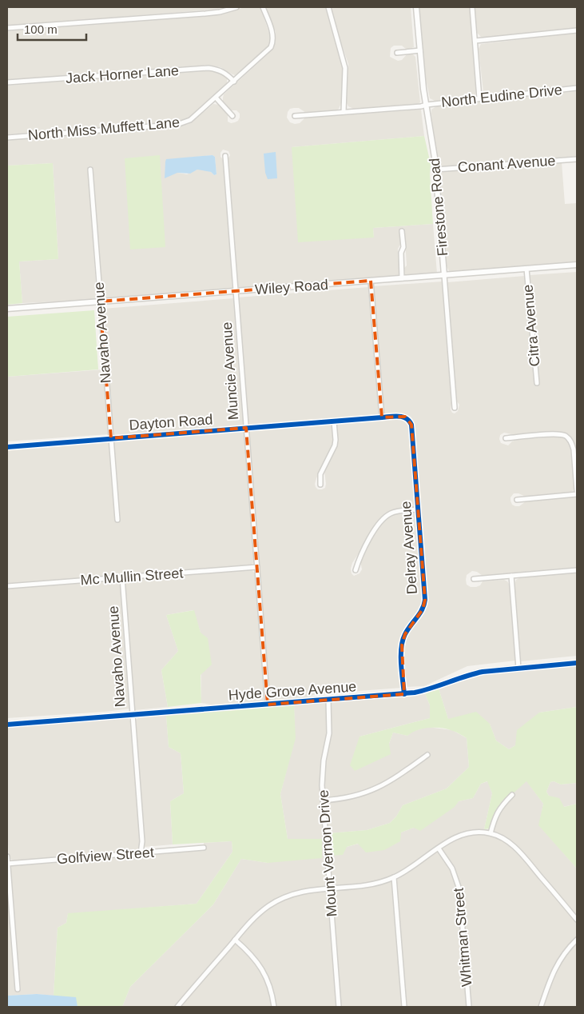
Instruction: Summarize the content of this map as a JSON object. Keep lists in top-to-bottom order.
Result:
{
  "streets": {
    "street": [
      "Jack Horner Lane",
      "North Eudine Drive",
      "North Miss Muffett Lane",
      "Conant Avenue",
      "Firestone Road",
      "Wiley Road",
      "Citra Avenue",
      "Navaho Avenue",
      "Muncie Avenue",
      "Dayton Road",
      "Delray Avenue",
      "Mc Mullin Street",
      "Hyde Grove Avenue",
      "Mount Vernon Drive",
      "Golfview Street",
      "Whitman Street"
    ]
  },
  "crossings": [
    ["Jack Horner Lane", "North Miss Muffett Lane"],
    ["North Eudine Drive", "Firestone Road"],
    ["Conant Avenue", "Firestone Road"],
    ["Firestone Road", "Wiley Road"],
    ["Wiley Road", "Citra Avenue"],
    ["Wiley Road", "Navaho Avenue"],
    ["Wiley Road", "Muncie Avenue"],
    ["Navaho Avenue", "Dayton Road"],
    ["Navaho Avenue", "Mc Mullin Street"],
    ["Navaho Avenue", "Hyde Grove Avenue"],
    ["Navaho Avenue", "Golfview Street"],
    ["Muncie Avenue", "Dayton Road"],
    ["Muncie Avenue", "Mc Mullin Street"],
    ["Muncie Avenue", "Hyde Grove Avenue"],
    ["Dayton Road", "Delray Avenue"],
    ["Delray Avenue", "Hyde Grove Avenue"],
    ["Hyde Grove Avenue", "Mount Vernon Drive"]
  ],
  "scale_bar": "100 m"
}
